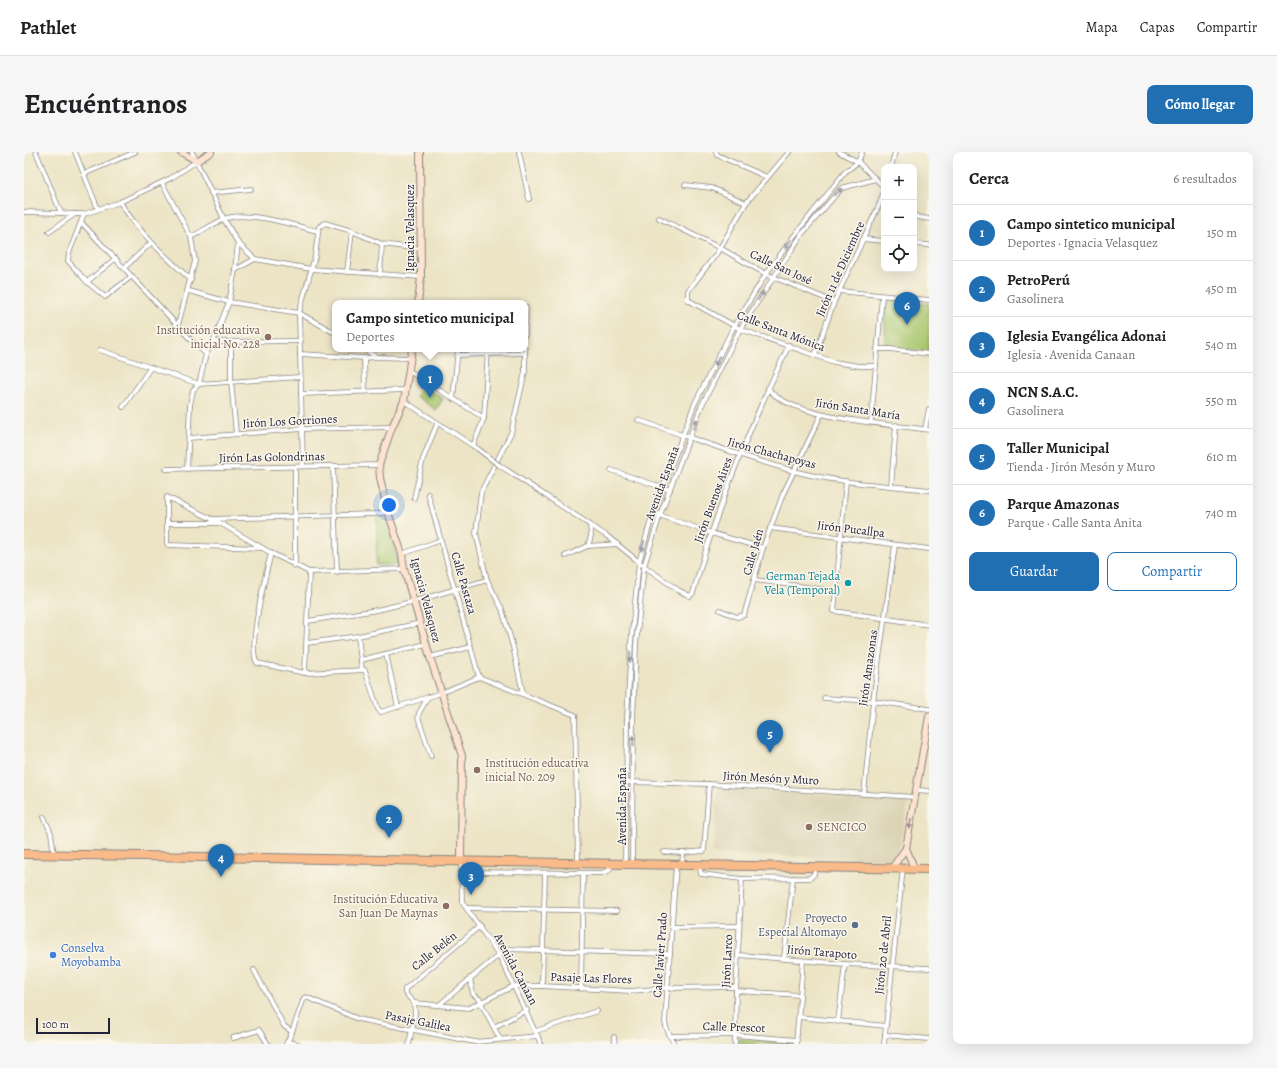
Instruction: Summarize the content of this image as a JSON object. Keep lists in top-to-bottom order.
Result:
{
  "streets": {
    "main road": ["Ignacia Velasquez"],
    "street": [
      "Calle San José",
      "Jirón 11 de Diciembre",
      "Calle Santa Mónica",
      "Jirón Santa María",
      "Jirón Los Gorriones",
      "Jirón Chachapoyas",
      "Jirón Las Golondrinas",
      "Avenida España",
      "Jirón Buenos Aires",
      "Jirón Pucallpa",
      "Calle Jaén",
      "Calle Pastaza",
      "Jirón Amazonas",
      "Jirón Mesón y Muro",
      "Calle Belén",
      "Jirón Tarapoto",
      "Calle Javier Prado",
      "Jirón 20 de Abril",
      "Jirón Larco",
      "Avenida Canaan",
      "Pasaje Las Flores",
      "Pasaje Galilea",
      "Calle Prescot"
    ]
  },
  "crossings": [
    ["Ignacia Velasquez", "Jirón Los Gorriones"],
    ["Ignacia Velasquez", "Jirón Las Golondrinas"],
    ["Ignacia Velasquez", "Avenida Canaan"],
    ["Calle San José", "Jirón 11 de Diciembre"],
    ["Calle San José", "Calle Santa Mónica"],
    ["Calle San José", "Avenida España"],
    ["Jirón 11 de Diciembre", "Calle Santa Mónica"],
    ["Calle Santa Mónica", "Avenida España"],
    ["Calle Santa Mónica", "Jirón Buenos Aires"],
    ["Jirón Santa María", "Jirón Buenos Aires"],
    ["Jirón Santa María", "Calle Jaén"],
    ["Jirón Chachapoyas", "Avenida España"],
    ["Jirón Chachapoyas", "Jirón Buenos Aires"],
    ["Jirón Chachapoyas", "Calle Jaén"],
    ["Avenida España", "Jirón Buenos Aires"],
    ["Avenida España", "Jirón Mesón y Muro"],
    ["Jirón Pucallpa", "Calle Jaén"],
    ["Jirón Pucallpa", "Jirón Amazonas"],
    ["Jirón Amazonas", "Jirón Mesón y Muro"],
    ["Calle Belén", "Avenida Canaan"],
    ["Jirón Tarapoto", "Jirón 20 de Abril"],
    ["Jirón Tarapoto", "Jirón Larco"],
    ["Calle Javier Prado", "Pasaje Las Flores"],
    ["Calle Javier Prado", "Calle Prescot"],
    ["Jirón Larco", "Pasaje Las Flores"],
    ["Jirón Larco", "Calle Prescot"],
    ["Avenida Canaan", "Pasaje Las Flores"],
    ["Avenida Canaan", "Pasaje Galilea"]
  ],
  "places": [
    "Institución educativa inicial No. 228",
    "German Tejada Vela (Temporal)",
    "Institución educativa inicial No. 209",
    "SENCICO",
    "Institución Educativa San Juan De Maynas",
    "Proyecto Especial Altomayo",
    "Conselva Moyobamba"
  ],
  "scale_bar": "100 m",
  "page": {
    "header": "Pathlet",
    "nav": ["Mapa", "Capas", "Compartir"],
    "title": "Encuéntranos",
    "buttons": [
      "Cómo llegar",
      ["Guardar", "Compartir"]
    ],
    "heading": ["Cerca", "6 resultados"],
    "map_buttons": ["+", "−"],
    "list": [
      {
        "mark": "1",
        "name": "Campo sintetico municipal",
        "note": "Deportes · Ignacia Velasquez",
        "value": "150 m"
      },
      {
        "mark": "2",
        "name": "PetroPerú",
        "note": "Gasolinera",
        "value": "450 m"
      },
      {
        "mark": "3",
        "name": "Iglesia Evangélica Adonai",
        "note": "Iglesia · Avenida Canaan",
        "value": "540 m"
      },
      {
        "mark": "4",
        "name": "NCN S.A.C.",
        "note": "Gasolinera",
        "value": "550 m"
      },
      {
        "mark": "5",
        "name": "Taller Municipal",
        "note": "Tienda · Jirón Mesón y Muro",
        "value": "610 m"
      },
      {
        "mark": "6",
        "name": "Parque Amazonas",
        "note": "Parque · Calle Santa Anita",
        "value": "740 m"
      }
    ],
    "pins": [
      "6",
      "1",
      "5",
      "2",
      "4",
      "3"
    ],
    "popup": ["Campo sintetico municipal", "Deportes"],
    "scale": "100 m"
  }
}
